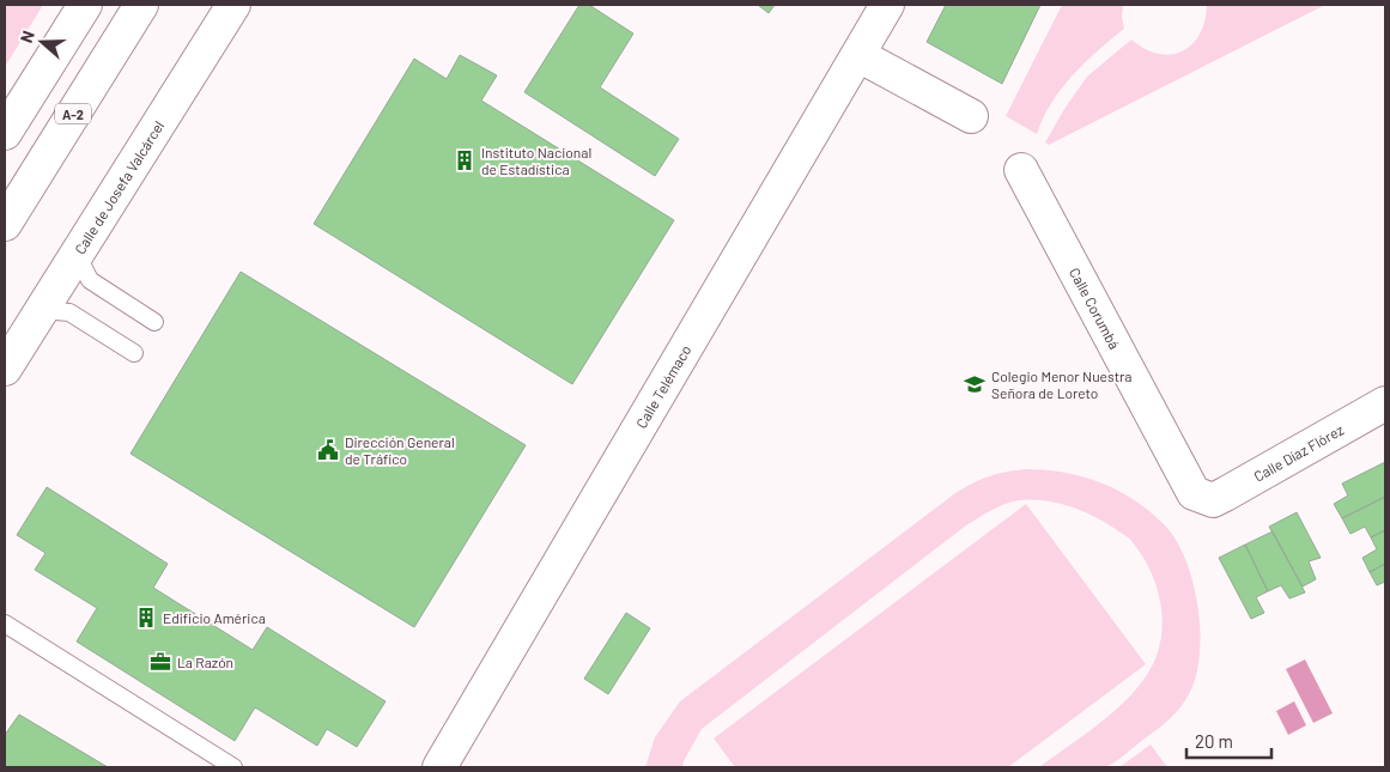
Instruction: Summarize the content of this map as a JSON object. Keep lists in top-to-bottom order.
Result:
{
  "streets": {
    "main road": [
      "A-2",
      "Calle de Josefa Valcárcel",
      "Calle Corumbá",
      "Calle Telémaco",
      "Calle Díaz Flórez"
    ]
  },
  "crossings": [
    ["Calle Corumbá", "Calle Díaz Flórez"]
  ],
  "places": {
    "building": ["Instituto Nacional de Estadística", "Edificio América"],
    "school or university": ["Colegio Menor Nuestra Señora de Loreto"],
    "public building": ["Dirección General de Tráfico"],
    "office": ["La Razón"]
  },
  "scale_bar": "20 m",
  "north": "left"
}
